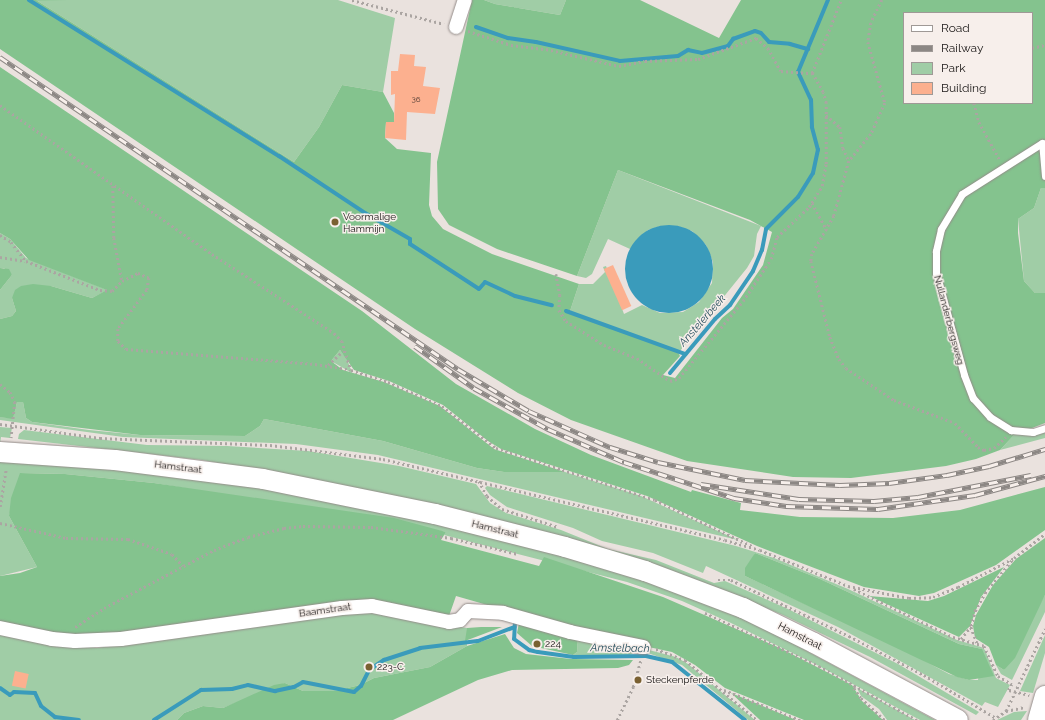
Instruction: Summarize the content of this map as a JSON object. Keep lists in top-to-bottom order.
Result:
{
  "streets": {
    "main road": ["Hamstraat"],
    "street": ["Baamstraat"],
    "lane": ["Nullanderbergsweg"]
  },
  "water": ["Anstelerbeek", "Amstelbach"],
  "places": [
    "Voormalige Hammijn",
    "224",
    "223-C",
    "Steckenpferde"
  ],
  "house_numbers": ["36"],
  "legend": [
    "Road",
    "Railway",
    "Park",
    "Building"
  ]
}
